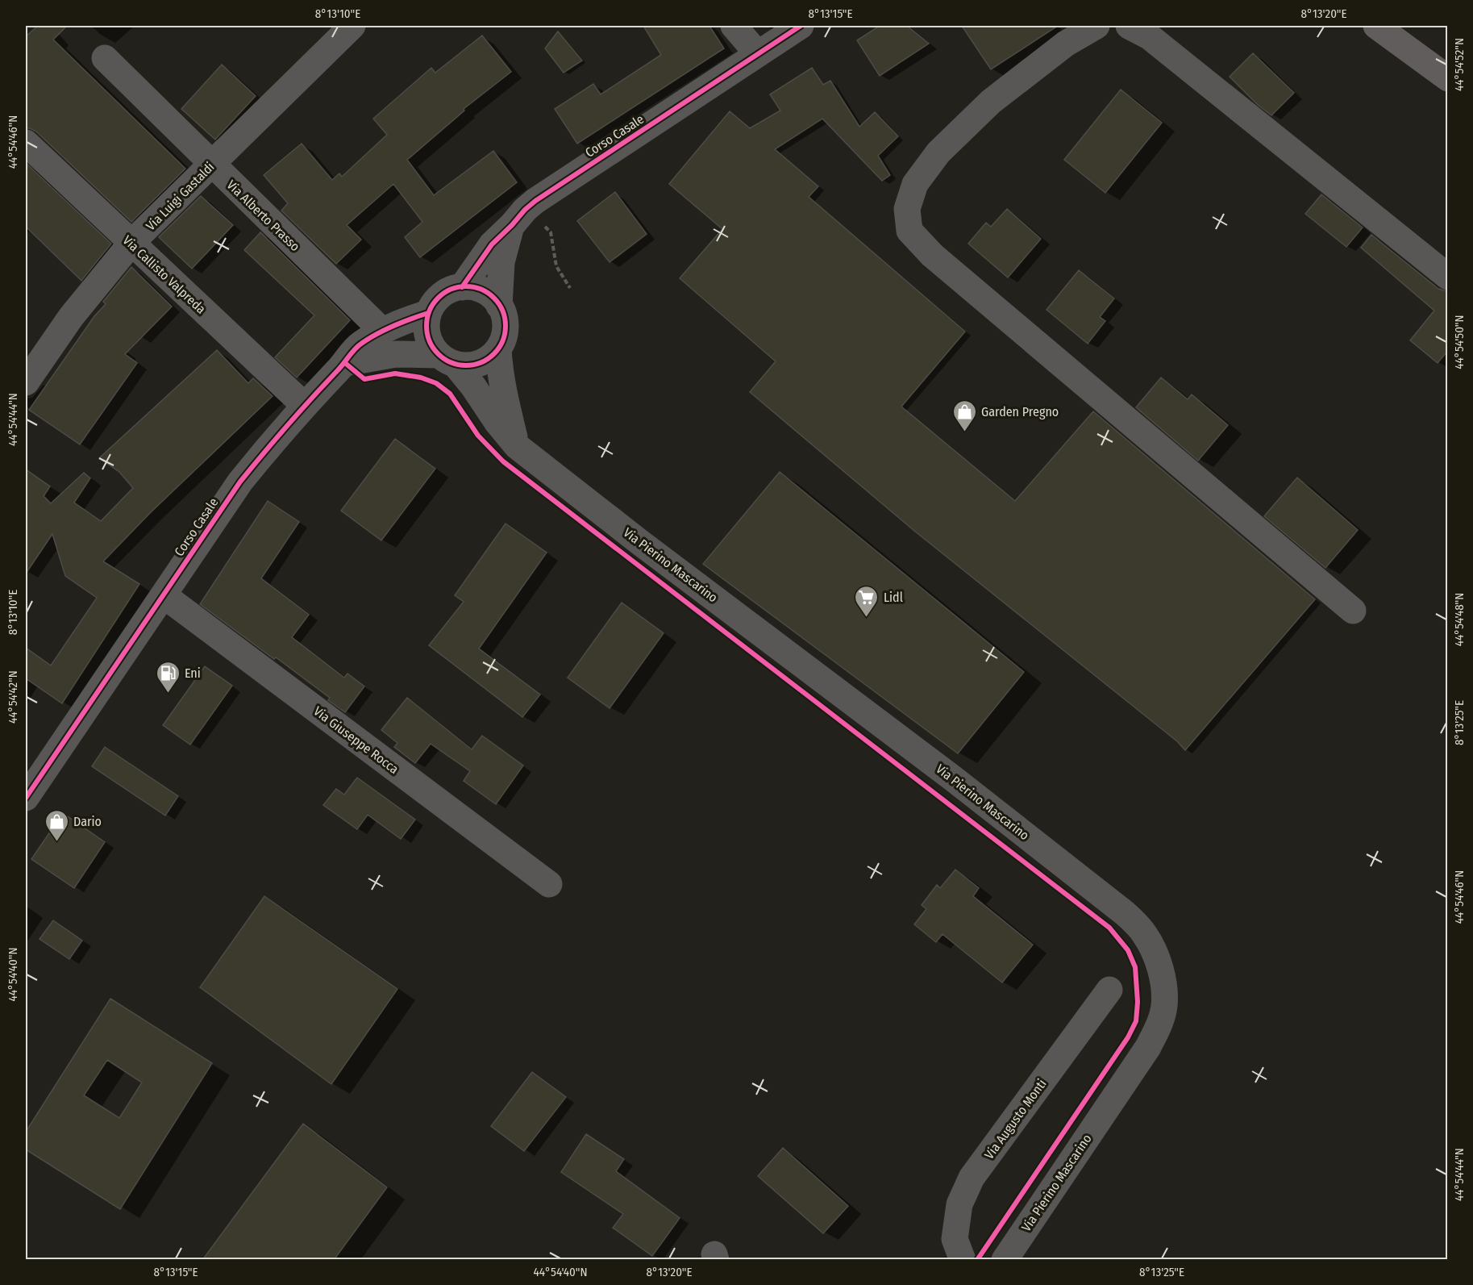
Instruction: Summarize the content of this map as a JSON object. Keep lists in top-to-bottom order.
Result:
{
  "streets": {
    "street": [
      "Corso Casale",
      "Via Luigi Gastaldi",
      "Via Alberto Prasso",
      "Via Callisto Valpreda",
      "Via Pierino Mascarino",
      "Via Giuseppe Rocca",
      "Via Augusto Monti"
    ]
  },
  "crossings": [
    ["Corso Casale", "Via Alberto Prasso"],
    ["Corso Casale", "Via Callisto Valpreda"],
    ["Corso Casale", "Via Pierino Mascarino"],
    ["Corso Casale", "Via Giuseppe Rocca"],
    ["Via Luigi Gastaldi", "Via Alberto Prasso"],
    ["Via Luigi Gastaldi", "Via Callisto Valpreda"]
  ],
  "places": {
    "shop": ["Garden Pregno", "Dario"],
    "supermarket": ["Lidl"],
    "fuel station": ["Eni"]
  },
  "coordinates": [
    "8°13'10\"E",
    "8°13'15\"E",
    "8°13'20\"E",
    "44°54'52\"N",
    "44°54'46\"N",
    "44°54'50\"N",
    "44°54'44\"N",
    "44°54'48\"N",
    "44°54'42\"N",
    "8°13'25\"E",
    "44°54'40\"N"
  ]
}
